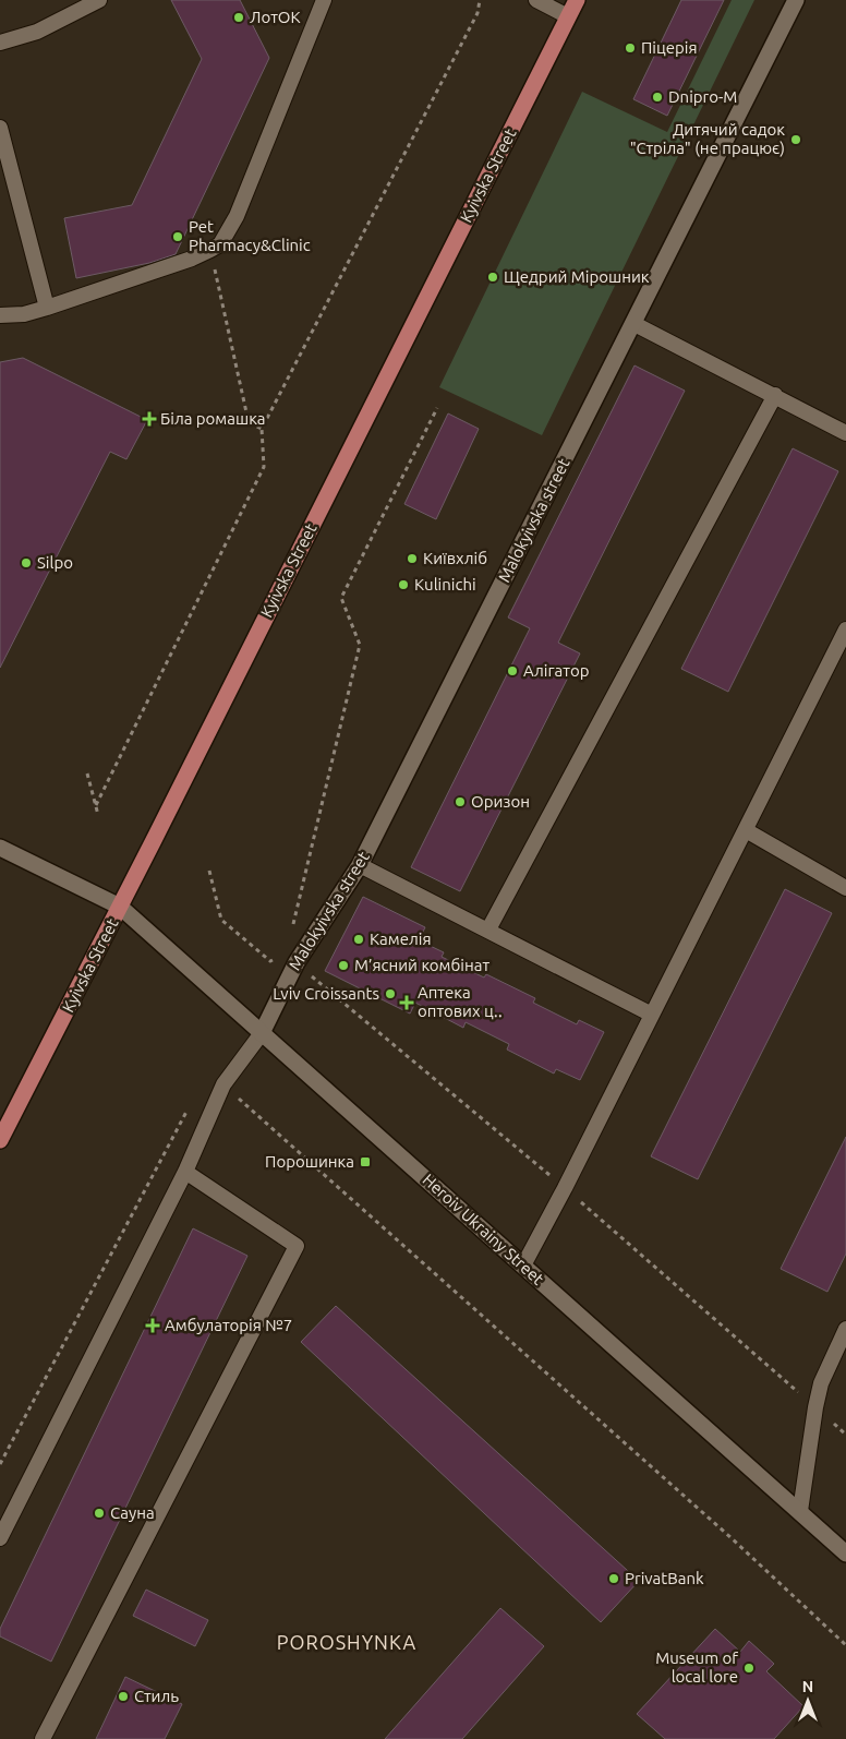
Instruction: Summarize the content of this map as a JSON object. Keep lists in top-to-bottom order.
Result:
{
  "streets": {
    "main road": ["Kyivska Street"],
    "street": ["Malokyivska street", "Heroiv Ukrainy Street"]
  },
  "crossings": [
    ["Kyivska Street", "Heroiv Ukrainy Street"],
    ["Malokyivska street", "Heroiv Ukrainy Street"]
  ],
  "districts": ["POROSHYNKA"],
  "places": {
    "other": [
      "ЛотОК",
      "Піцерія",
      "Dnipro-M",
      "Дитячий садок \"Стріла\" (не працює)",
      "Pet Pharmacy&Clinic",
      "Щедрий Мірошник",
      "Київхліб",
      "Silpo",
      "Kulinichi",
      "Алігатор",
      "Оризон",
      "Камелія",
      "М’ясний комбінат",
      "Lviv Croissants",
      "Сауна",
      "PrivatBank",
      "Museum of local lore",
      "Стиль"
    ],
    "health": ["Біла ромашка", "Аптека оптових ц‥", "Амбулаторія №7"],
    "transit": ["Порошинка"]
  },
  "north": "top"
}
